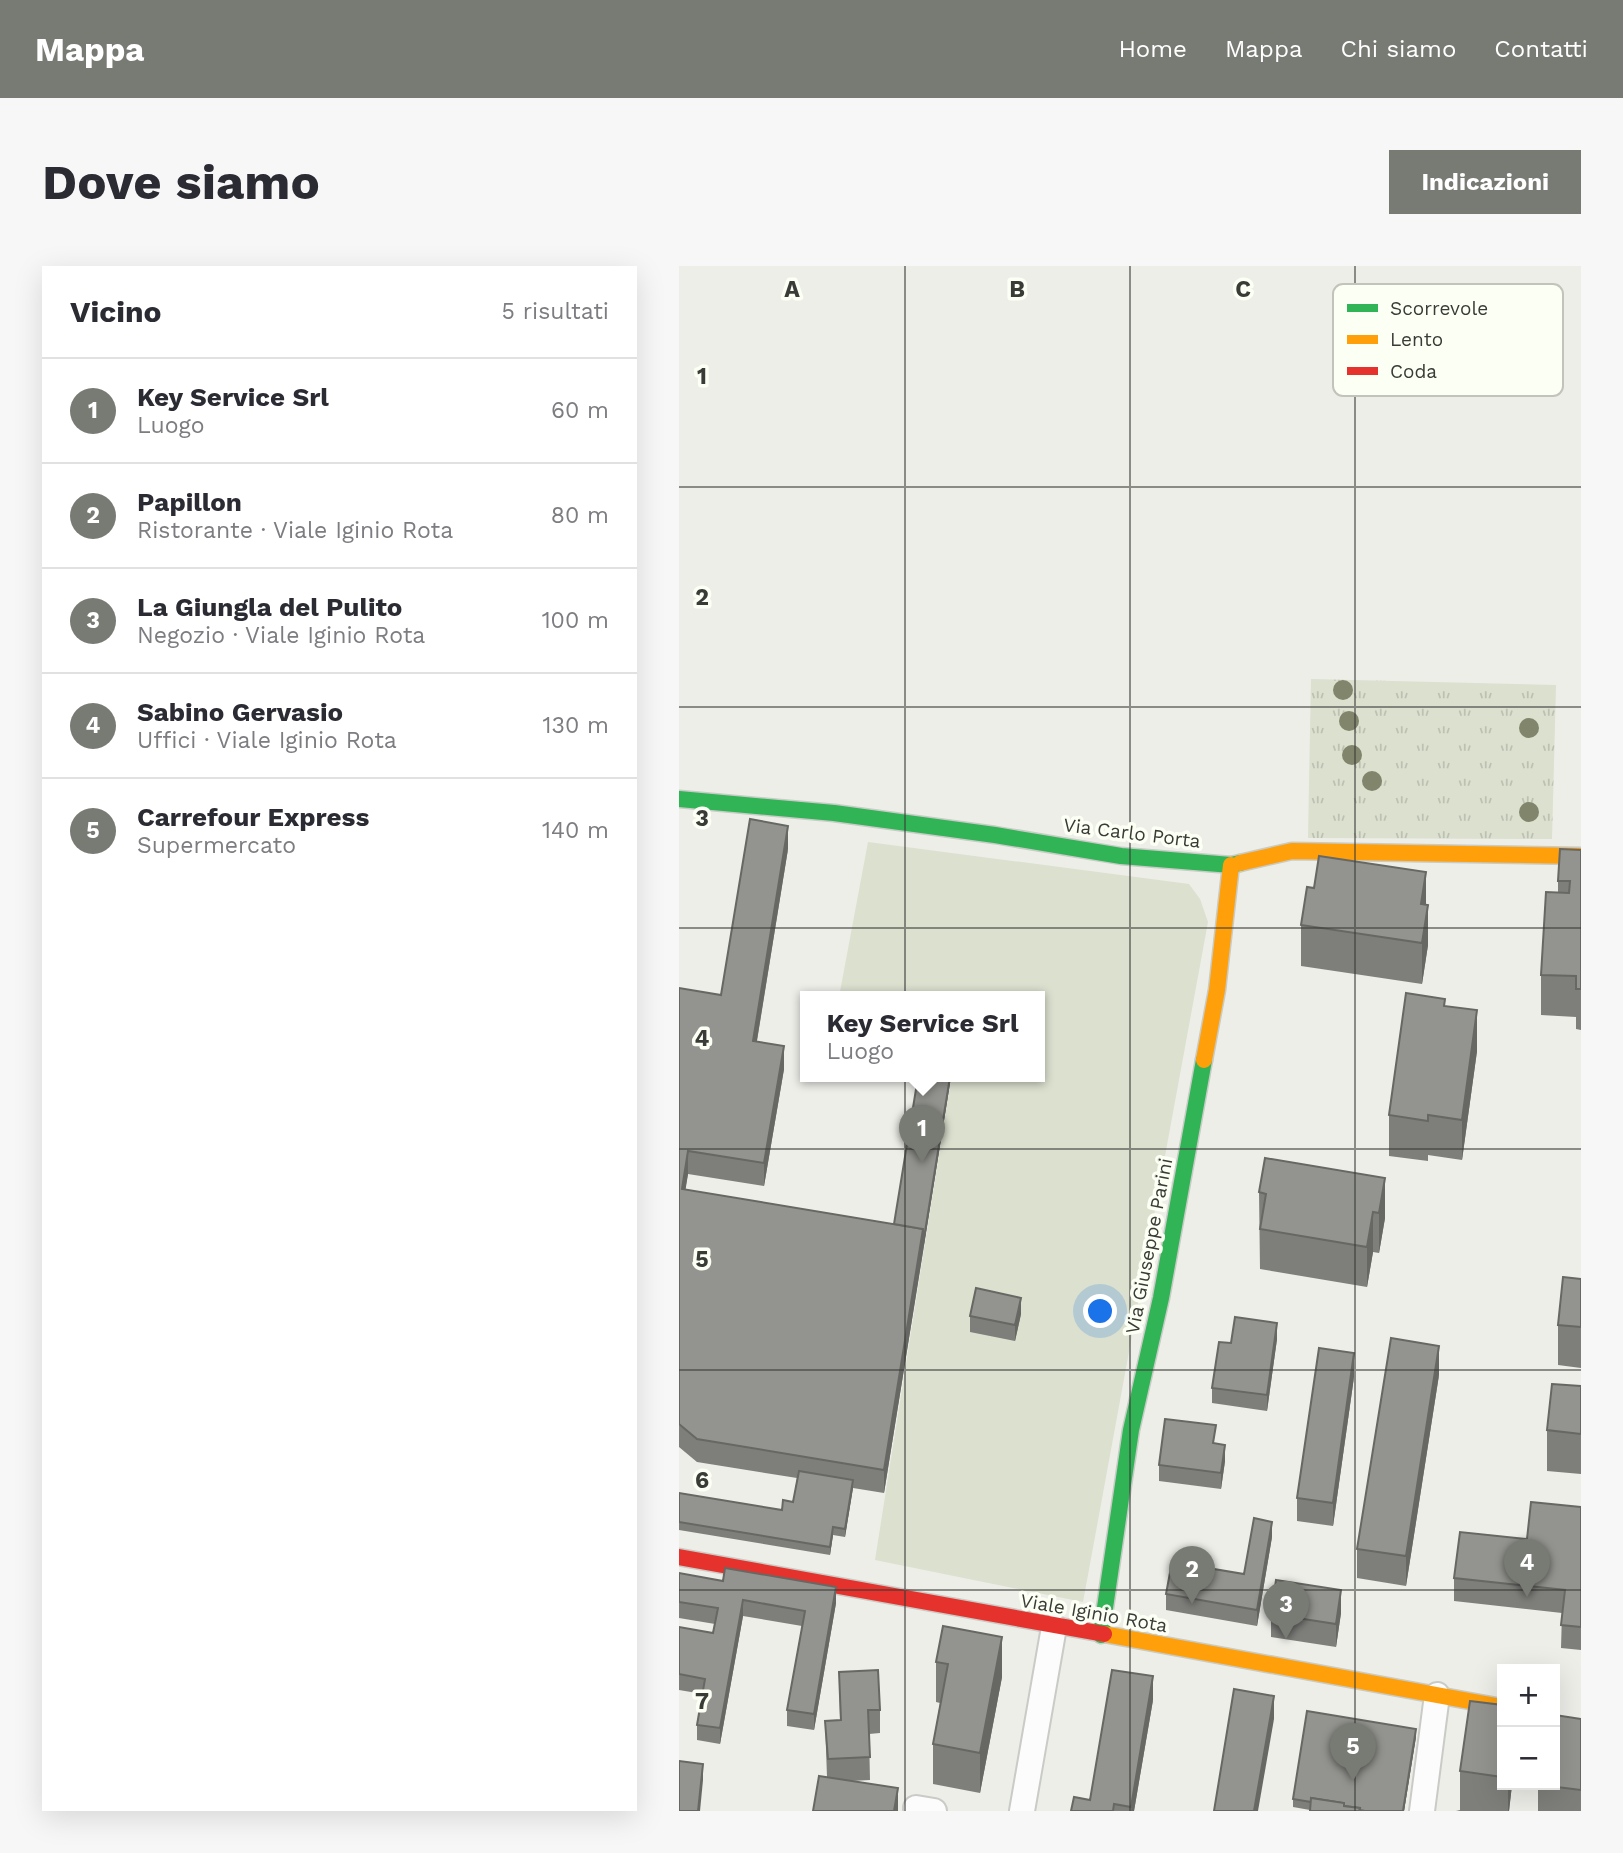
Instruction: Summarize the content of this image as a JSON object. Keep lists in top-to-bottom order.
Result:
{
  "streets": {
    "street": ["Via Carlo Porta", "Via Giuseppe Parini", "Viale Iginio Rota"]
  },
  "crossings": [
    ["Via Carlo Porta", "Via Giuseppe Parini"],
    ["Via Giuseppe Parini", "Viale Iginio Rota"]
  ],
  "legend": ["Scorrevole", "Lento", "Coda"],
  "page": {
    "header": "Mappa",
    "nav": [
      "Home",
      "Mappa",
      "Chi siamo",
      "Contatti"
    ],
    "buttons": "Indicazioni",
    "title": "Dove siamo",
    "heading": ["Vicino", "5 risultati"],
    "list": [
      {
        "mark": "1",
        "name": "Key Service Srl",
        "note": "Luogo",
        "value": "60 m"
      },
      {
        "mark": "2",
        "name": "Papillon",
        "note": "Ristorante · Viale Iginio Rota",
        "value": "80 m"
      },
      {
        "mark": "3",
        "name": "La Giungla del Pulito",
        "note": "Negozio · Viale Iginio Rota",
        "value": "100 m"
      },
      {
        "mark": "4",
        "name": "Sabino Gervasio",
        "note": "Uffici · Viale Iginio Rota",
        "value": "130 m"
      },
      {
        "mark": "5",
        "name": "Carrefour Express",
        "note": "Supermercato",
        "value": "140 m"
      }
    ],
    "popup": ["Key Service Srl", "Luogo"],
    "pins": [
      "1",
      "4",
      "2",
      "3",
      "5"
    ],
    "map_buttons": ["+", "−"]
  },
  "grid": {
    "columns": ["A", "B", "C"],
    "rows": [
      "1",
      "2",
      "3",
      "4",
      "5",
      "6",
      "7"
    ]
  }
}
